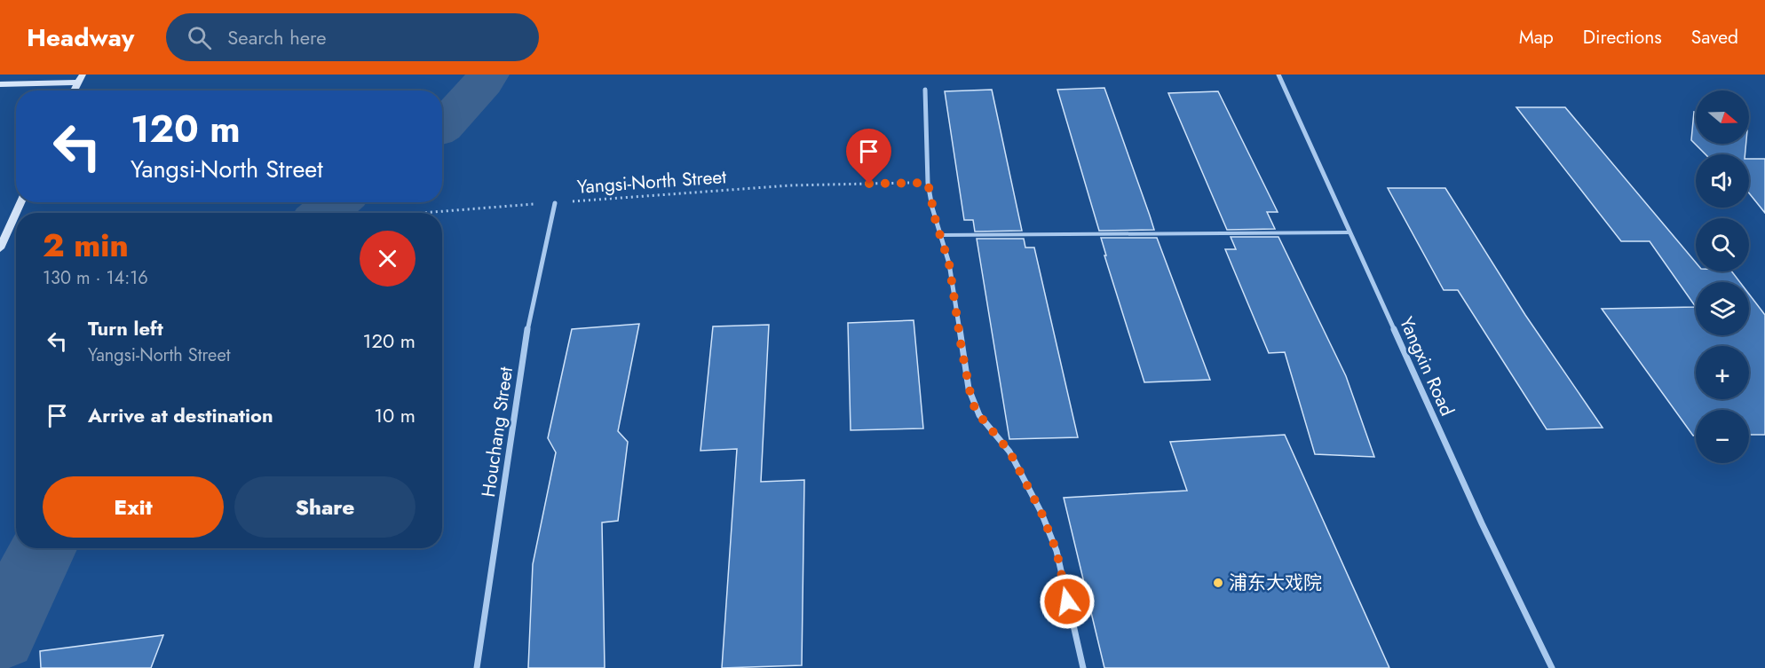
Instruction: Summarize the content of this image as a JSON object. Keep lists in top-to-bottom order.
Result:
{
  "streets": {
    "street": ["Yangxin Road", "Houchang Street"],
    "path": ["Yangsi-North Street"]
  },
  "crossings": [
    ["Yangsi-North Street", "Houchang Street"]
  ],
  "places": ["浦东大戏院"],
  "north": "right",
  "page": {
    "header": "Headway",
    "search": "Search here",
    "nav": ["Map", "Directions", "Saved"],
    "map_buttons": ["+", "−"],
    "turn": ["120 m", "Yangsi-North Street"],
    "heading": ["2 min", "130 m · 14:16"],
    "list": [
      {
        "name": "Turn left",
        "note": "Yangsi-North Street",
        "value": "120 m"
      },
      {
        "name": "Arrive at destination",
        "value": "10 m"
      }
    ],
    "buttons": ["Exit", "Share"]
  }
}
